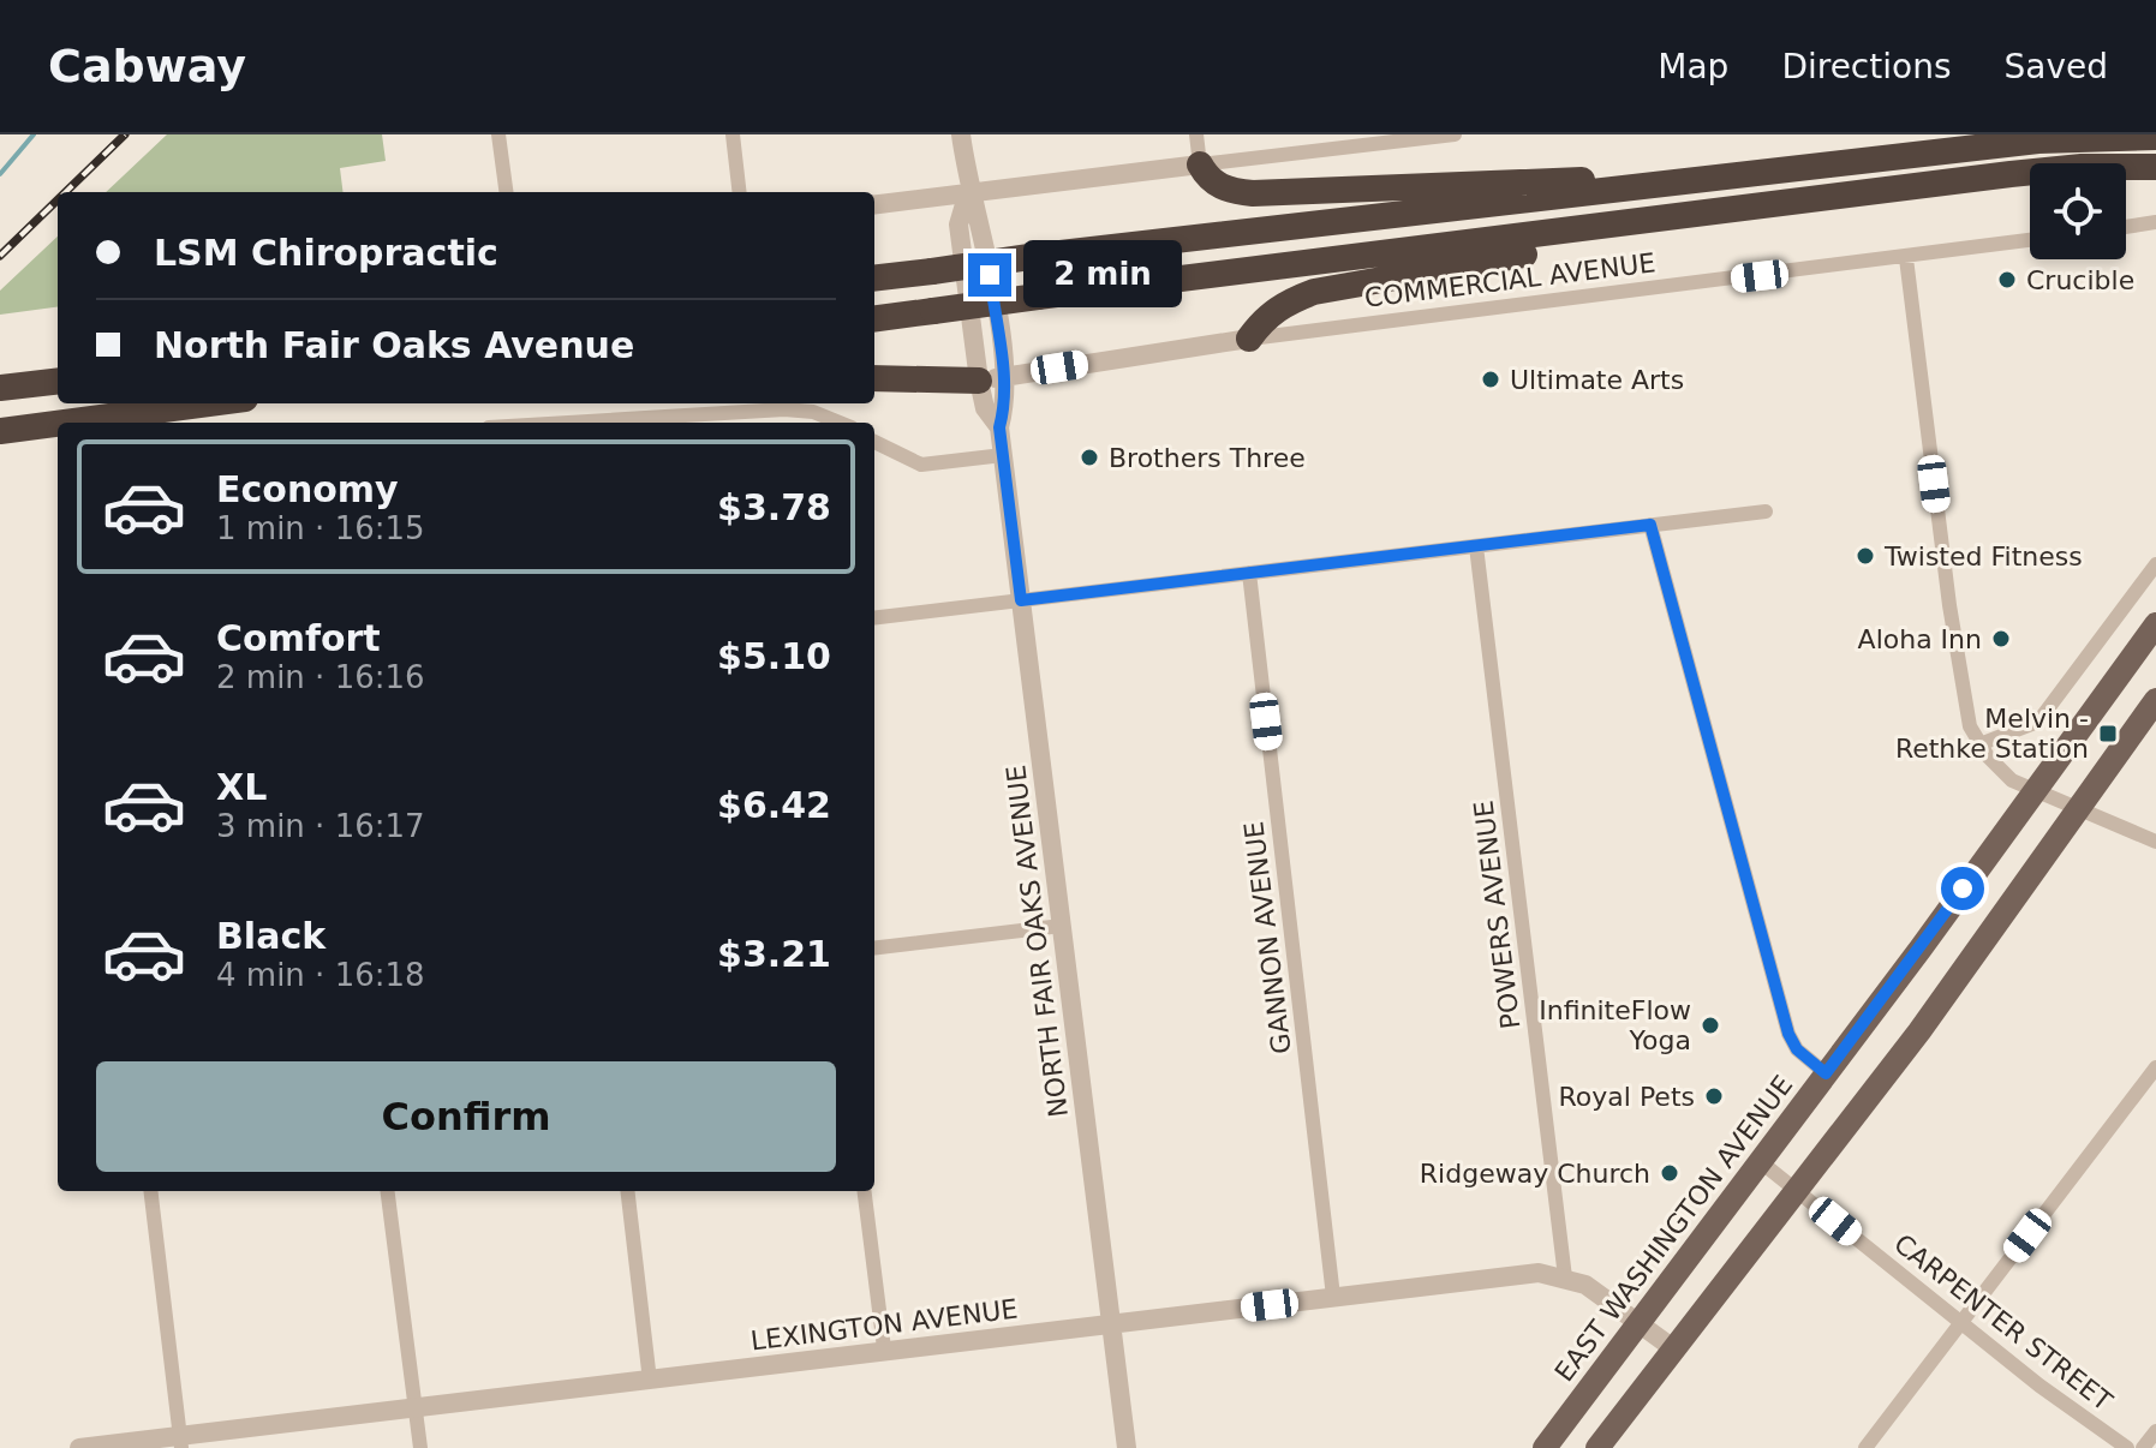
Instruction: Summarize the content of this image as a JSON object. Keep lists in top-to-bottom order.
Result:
{
  "streets": {
    "main road": ["EAST WASHINGTON AVENUE"],
    "street": [
      "COMMERCIAL AVENUE",
      "POWERS AVENUE",
      "GANNON AVENUE",
      "NORTH FAIR OAKS AVENUE",
      "CARPENTER STREET",
      "LEXINGTON AVENUE"
    ]
  },
  "crossings": [
    ["COMMERCIAL AVENUE", "NORTH FAIR OAKS AVENUE"],
    ["POWERS AVENUE", "LEXINGTON AVENUE"],
    ["GANNON AVENUE", "LEXINGTON AVENUE"],
    ["NORTH FAIR OAKS AVENUE", "LEXINGTON AVENUE"],
    ["EAST WASHINGTON AVENUE", "CARPENTER STREET"],
    ["EAST WASHINGTON AVENUE", "LEXINGTON AVENUE"]
  ],
  "places": {
    "other": [
      "Crucible",
      "Ultimate Arts",
      "Brothers Three",
      "Twisted Fitness",
      "Aloha Inn",
      "InfiniteFlow Yoga",
      "Royal Pets",
      "Ridgeway Church"
    ],
    "transit": ["Melvin - Rethke Station"]
  },
  "page": {
    "header": "Cabway",
    "nav": ["Map", "Directions", "Saved"],
    "banner": ["LSM Chiropractic", "North Fair Oaks Avenue"],
    "bubble": "2 min",
    "list": [
      {
        "name": "Economy",
        "note": "1 min · 16:15",
        "value": "$3.78"
      },
      {
        "name": "Comfort",
        "note": "2 min · 16:16",
        "value": "$5.10"
      },
      {
        "name": "XL",
        "note": "3 min · 16:17",
        "value": "$6.42"
      },
      {
        "name": "Black",
        "note": "4 min · 16:18",
        "value": "$3.21"
      }
    ],
    "buttons": "Confirm"
  }
}
